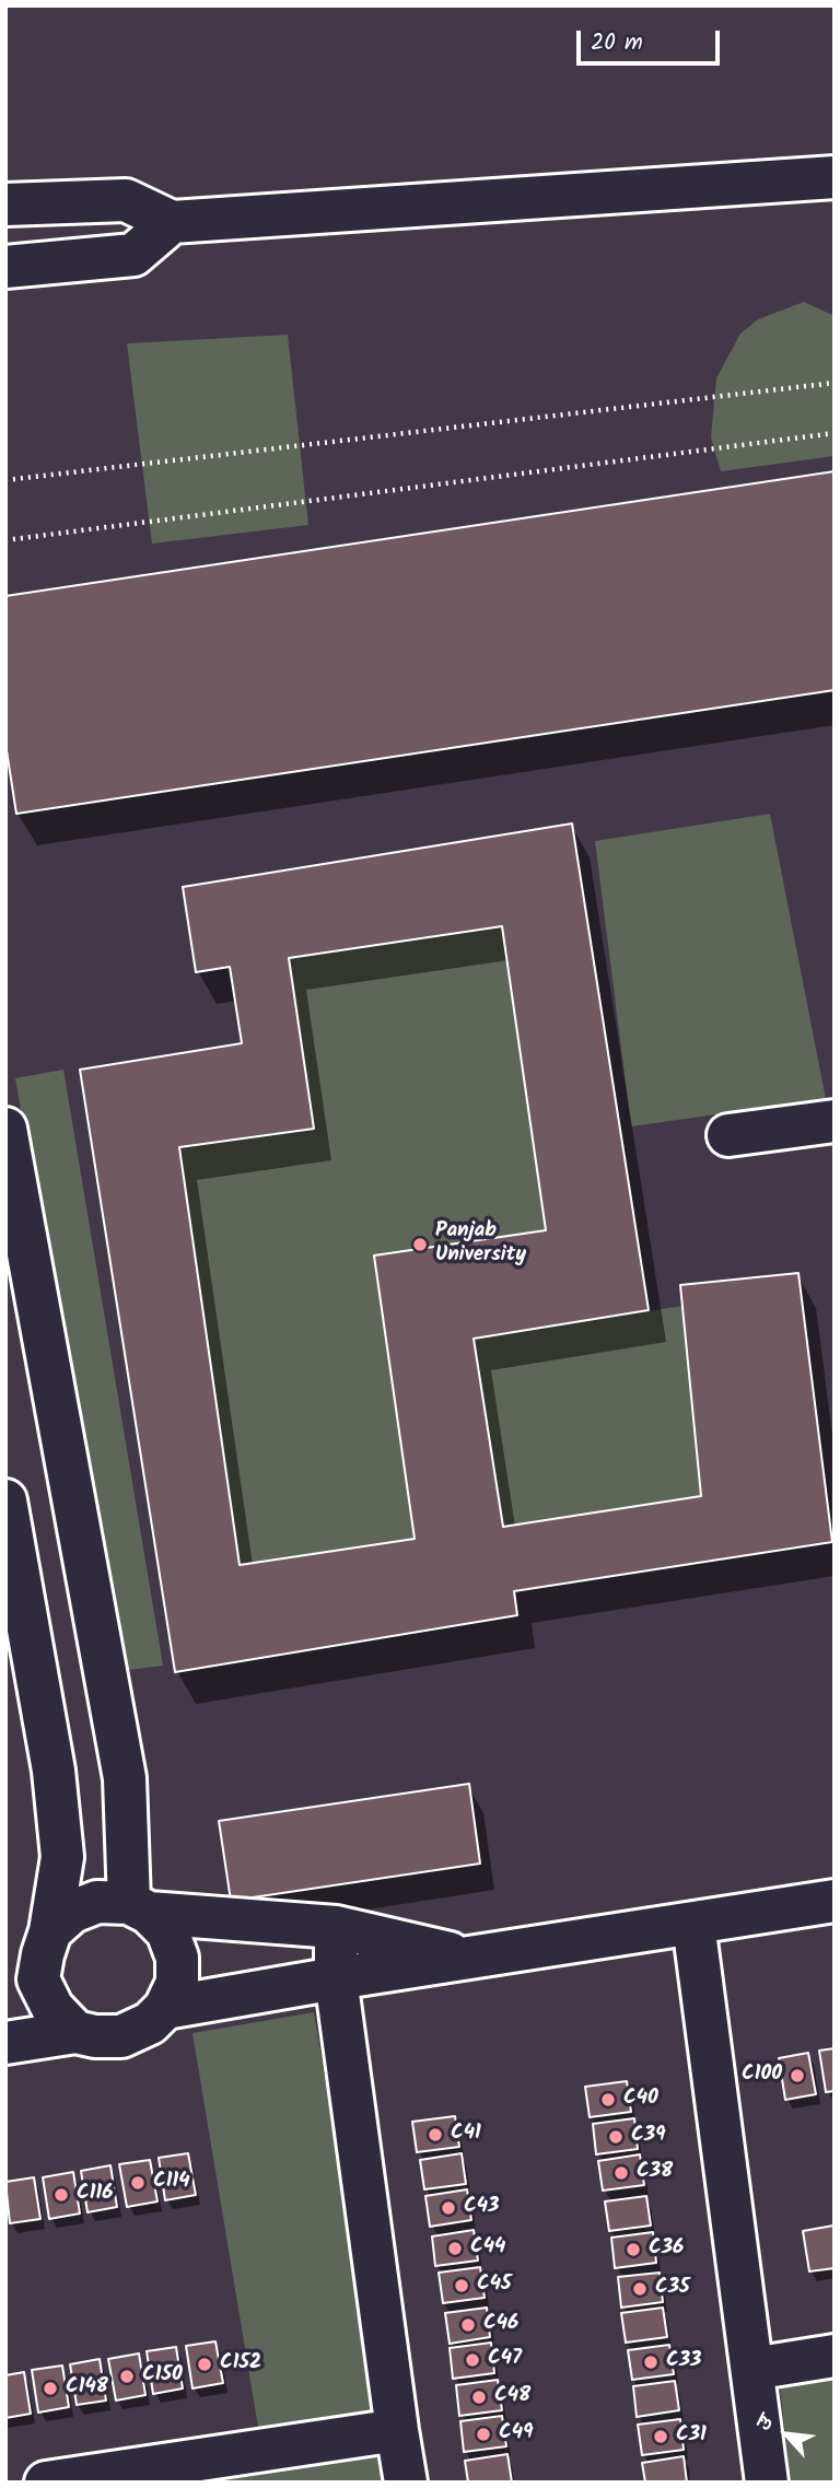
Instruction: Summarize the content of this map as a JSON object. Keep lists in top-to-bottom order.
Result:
{
  "places": [
    "Panjab University",
    "C100",
    "C40",
    "C41",
    "C39",
    "C38",
    "C114",
    "C116",
    "C43",
    "C44",
    "C36",
    "C45",
    "C35",
    "C46",
    "C47",
    "C33",
    "C152",
    "C150",
    "C148",
    "C48",
    "C49",
    "C31"
  ],
  "scale_bar": "20 m",
  "north": "top left"
}
